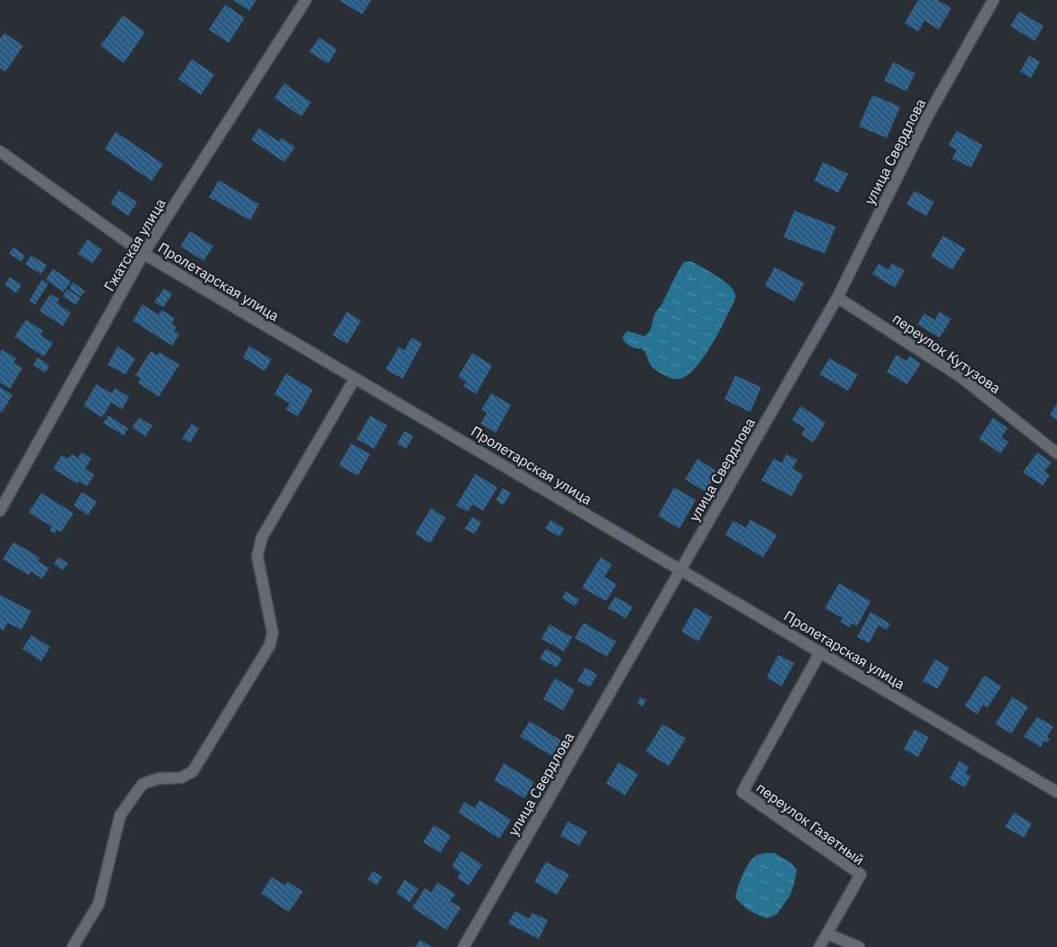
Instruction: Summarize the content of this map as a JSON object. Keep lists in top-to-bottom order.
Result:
{
  "streets": {
    "street": [
      "улица Свердлова",
      "Гжатская улица",
      "Пролетарская улица",
      "переулок Кутузова",
      "переулок Газетный"
    ]
  },
  "crossings": [
    ["улица Свердлова", "Пролетарская улица"],
    ["улица Свердлова", "переулок Кутузова"],
    ["Гжатская улица", "Пролетарская улица"],
    ["Пролетарская улица", "переулок Газетный"]
  ]
}
